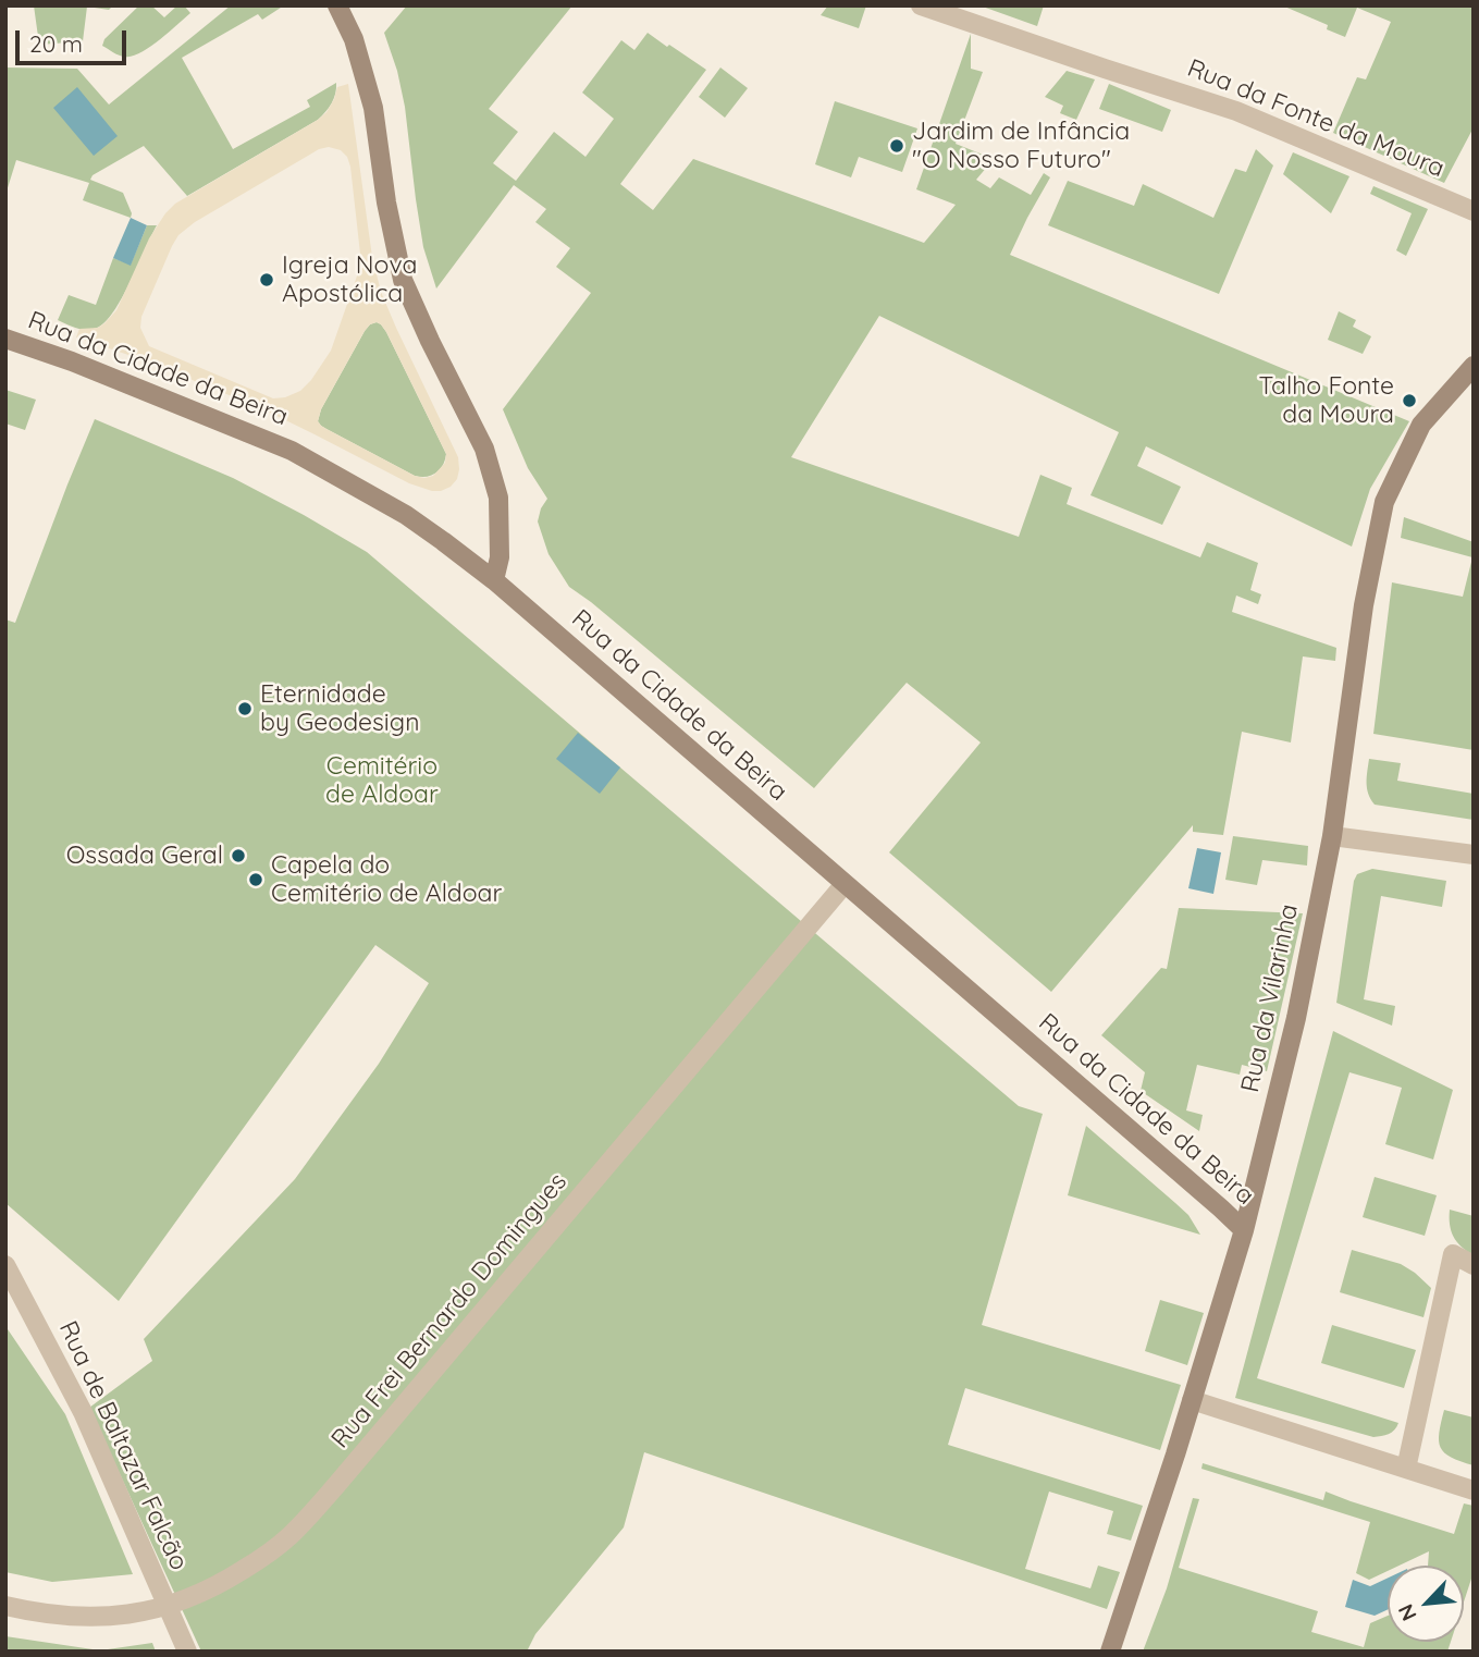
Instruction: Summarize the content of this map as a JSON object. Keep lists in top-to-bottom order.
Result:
{
  "streets": {
    "street": [
      "Rua da Fonte da Moura",
      "Rua da Cidade da Beira",
      "Rua da Vilarinha",
      "Rua Frei Bernardo Domingues",
      "Rua de Baltazar Falcão"
    ]
  },
  "crossings": [
    ["Rua da Cidade da Beira", "Rua da Vilarinha"],
    ["Rua da Cidade da Beira", "Rua Frei Bernardo Domingues"],
    ["Rua Frei Bernardo Domingues", "Rua de Baltazar Falcão"]
  ],
  "parks": ["Cemitério de Aldoar"],
  "places": [
    "Jardim de Infância \"O Nosso Futuro\"",
    "Igreja Nova Apostólica",
    "Talho Fonte da Moura",
    "Eternidade by Geodesign",
    "Ossada Geral",
    "Capela do Cemitério de Aldoar"
  ],
  "scale_bar": "20 m",
  "north": "bottom left"
}
